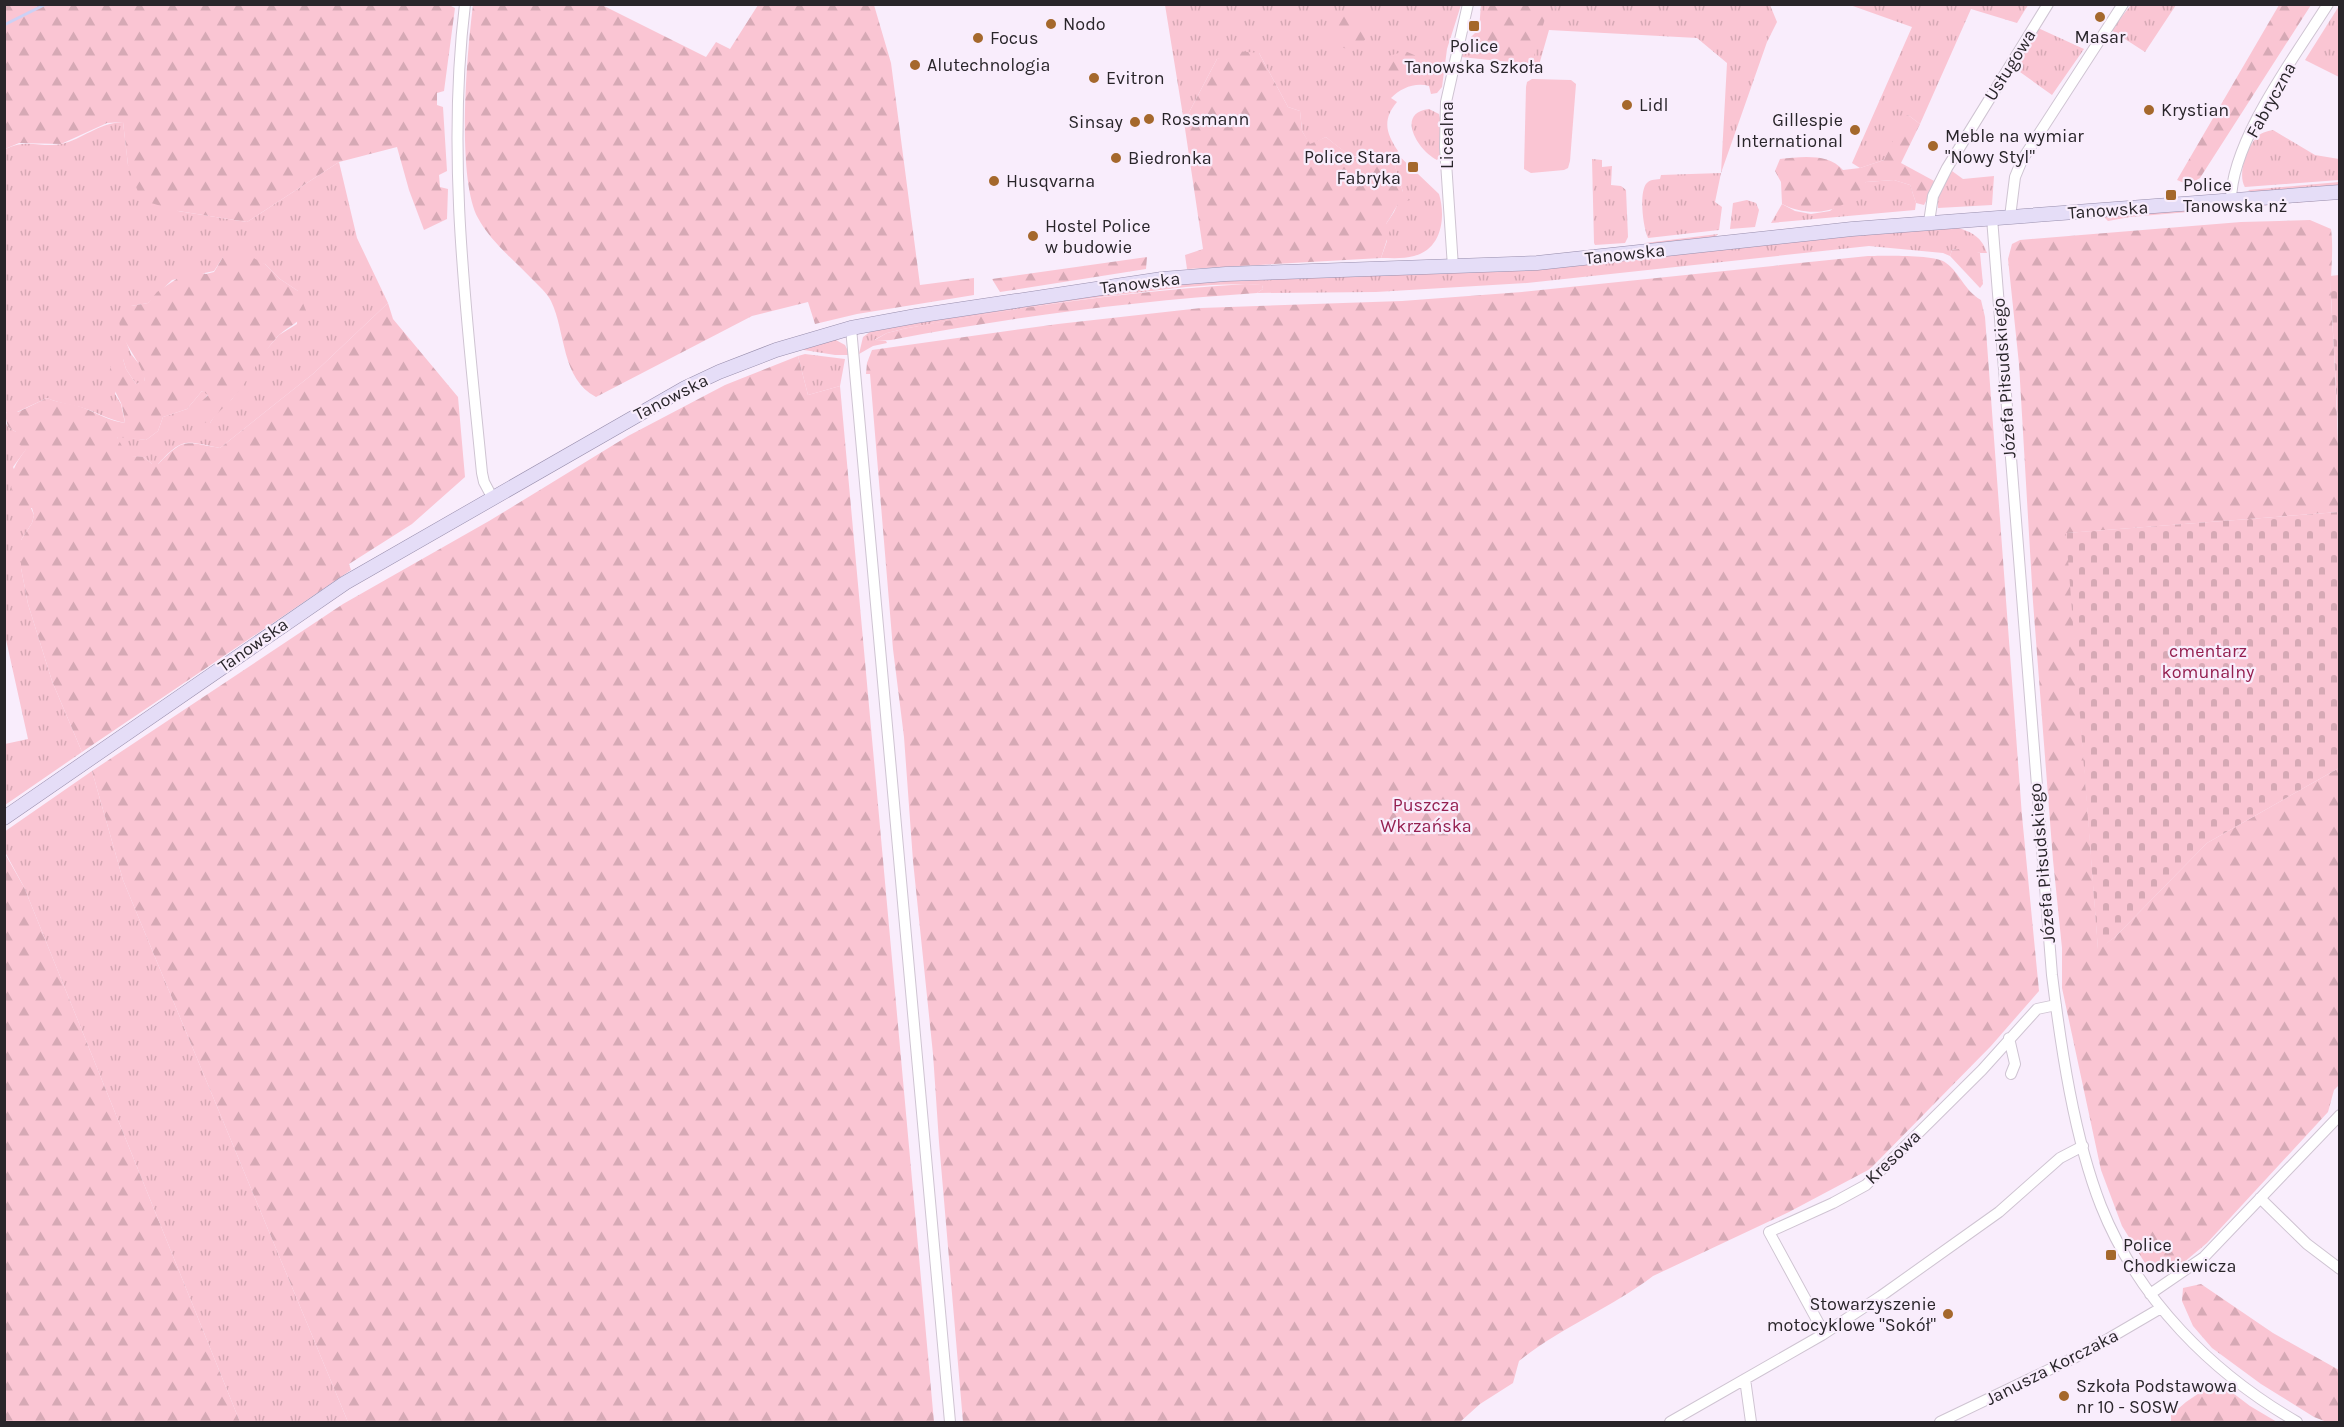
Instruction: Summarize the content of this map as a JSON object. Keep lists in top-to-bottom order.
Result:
{
  "streets": {
    "main road": ["Tanowska"],
    "street": [
      "Usługowa",
      "Fabryczna",
      "Licealna",
      "Józefa Piłsudskiego",
      "Kresowa",
      "Janusza Korczaka"
    ]
  },
  "crossings": [
    ["Usługowa", "Tanowska"],
    ["Fabryczna", "Tanowska"],
    ["Licealna", "Tanowska"],
    ["Tanowska", "Józefa Piłsudskiego"],
    ["Józefa Piłsudskiego", "Kresowa"],
    ["Józefa Piłsudskiego", "Janusza Korczaka"]
  ],
  "parks": ["cmentarz komunalny", "Puszcza Wkrzańska"],
  "places": {
    "other": [
      "Masar",
      "Nodo",
      "Focus",
      "Alutechnologia",
      "Evitron",
      "Lidl",
      "Krystian",
      "Rossmann",
      "Sinsay",
      "Gillespie International",
      "Meble na wymiar \"Nowy Styl\"",
      "Biedronka",
      "Husqvarna",
      "Hostel Police w budowie",
      "Stowarzyszenie motocyklowe \"Sokół\"",
      "Szkoła Podstawowa nr 10 - SOSW"
    ],
    "transit": [
      "Police Tanowska Szkoła",
      "Police Stara Fabryka",
      "Police Tanowska nż",
      "Police Chodkiewicza"
    ]
  }
}
